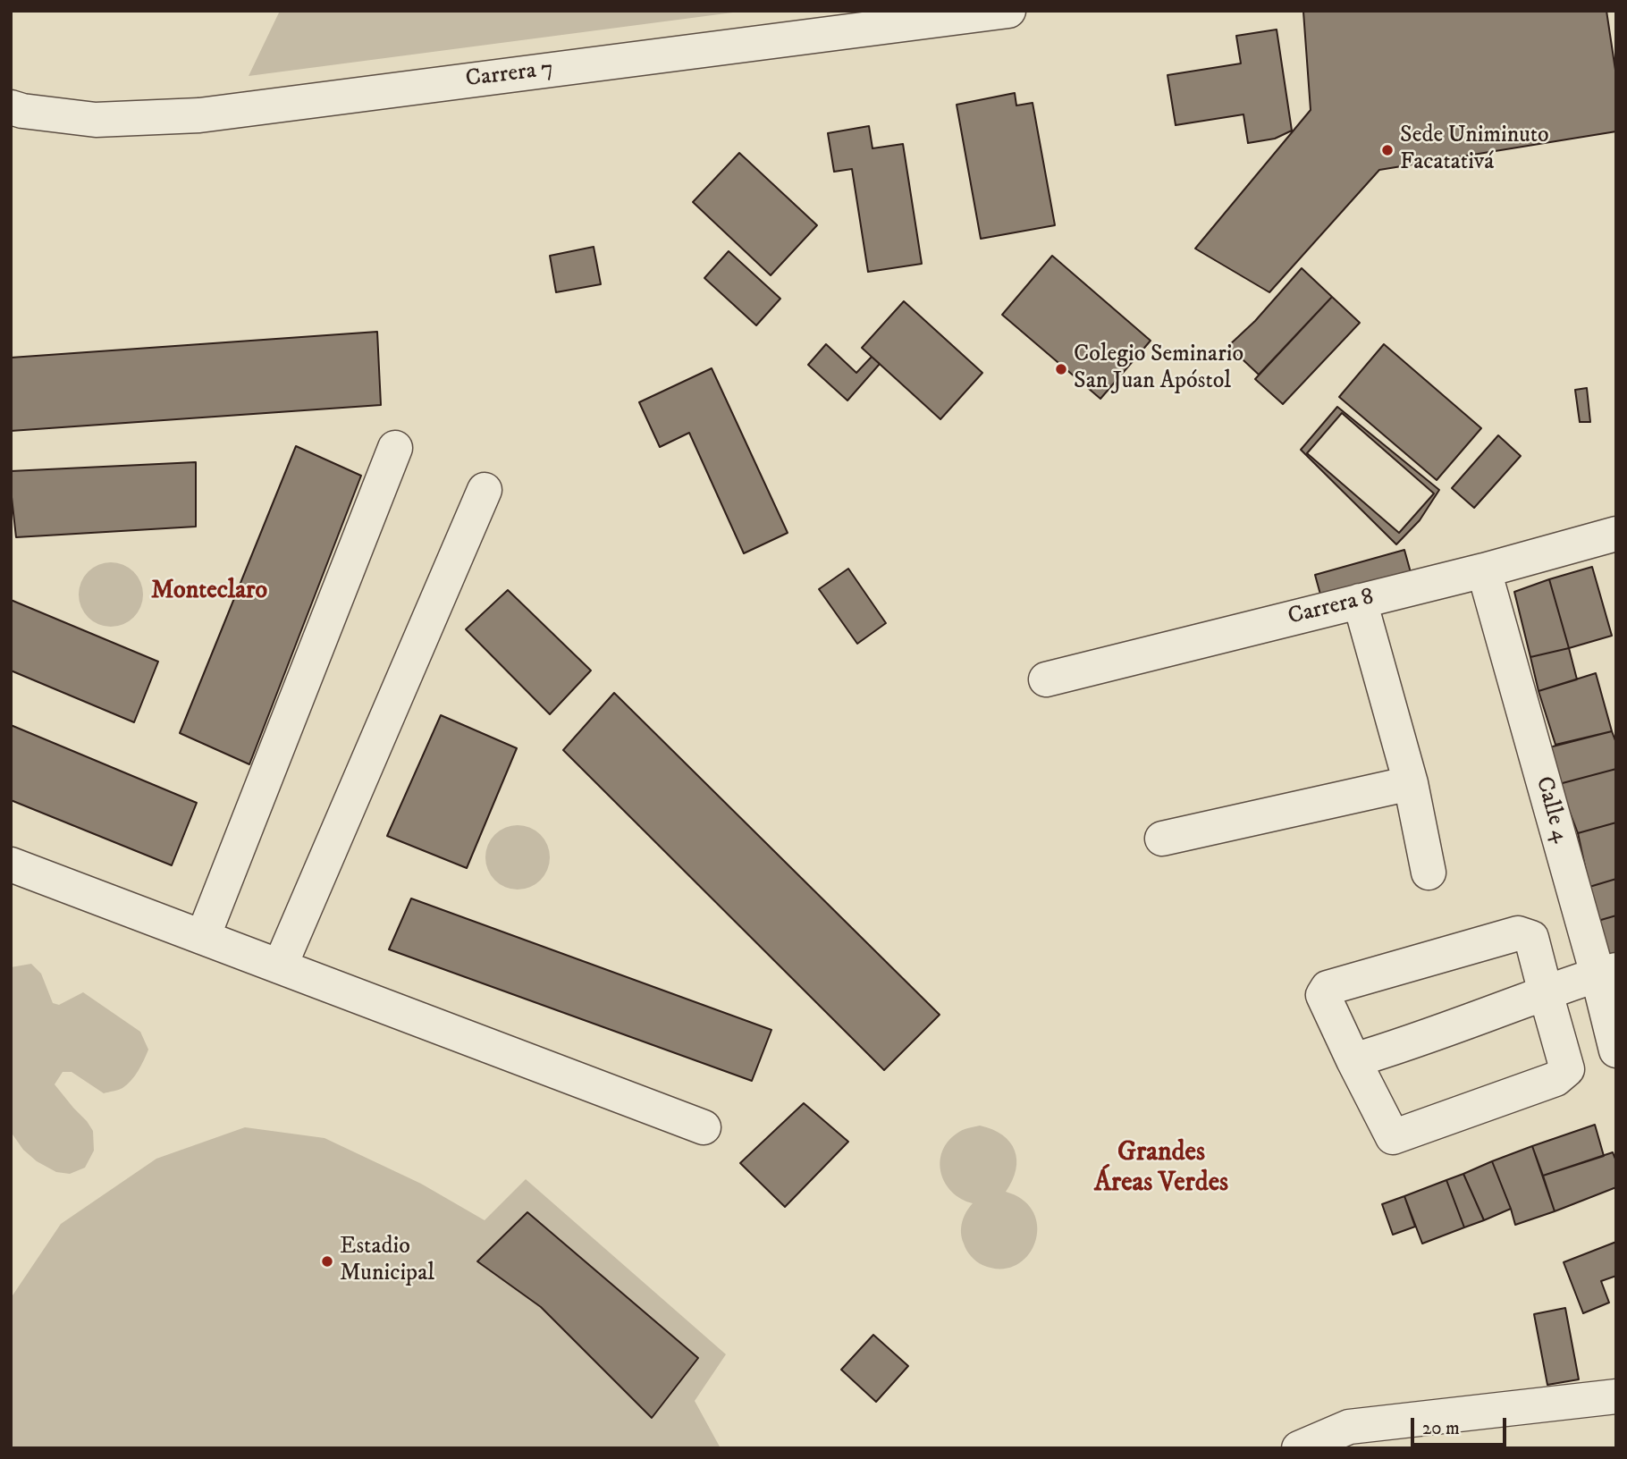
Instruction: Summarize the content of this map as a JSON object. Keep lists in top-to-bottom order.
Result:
{
  "streets": {
    "street": ["Carrera 7", "Carrera 8", "Calle 4"]
  },
  "crossings": [
    ["Carrera 8", "Calle 4"]
  ],
  "districts": ["Monteclaro", "Grandes Áreas Verdes"],
  "places": ["Sede Uniminuto Facatativá", "Colegio Seminario San Juan Apóstol", "Estadio Municipal"],
  "scale_bar": "20 m"
}
